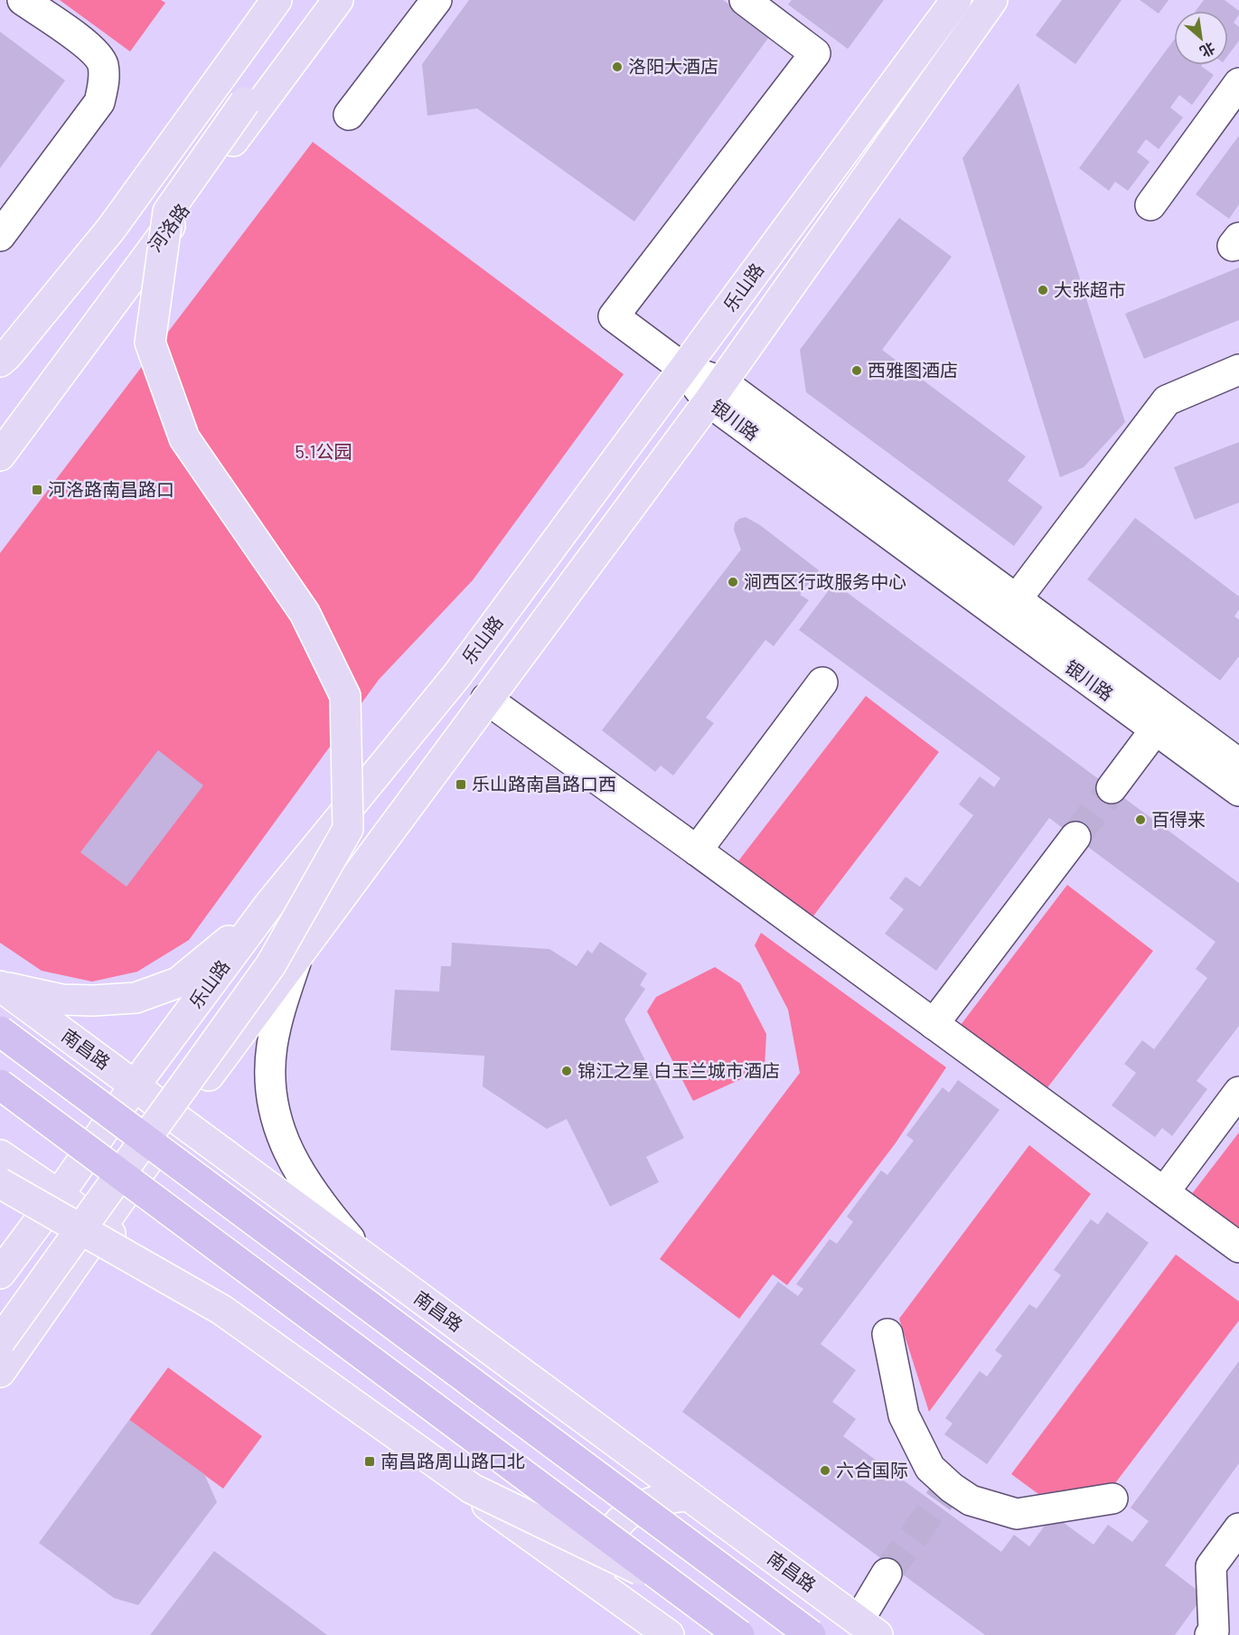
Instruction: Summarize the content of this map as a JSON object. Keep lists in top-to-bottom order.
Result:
{
  "streets": {
    "highway": ["南昌路"],
    "main road": ["河洛路", "乐山路"],
    "street": ["银川路"]
  },
  "crossings": [
    ["乐山路", "银川路"],
    ["乐山路", "南昌路"]
  ],
  "parks": ["5.1公园"],
  "places": {
    "other": [
      "洛阳大酒店",
      "大张超市",
      "西雅图酒店",
      "涧西区行政服务中心",
      "百得来",
      "锦江之星 白玉兰城市酒店",
      "六合国际"
    ],
    "transit": ["河洛路南昌路口", "乐山路南昌路口西", "南昌路周山路口北"]
  },
  "north": "bottom right"
}
